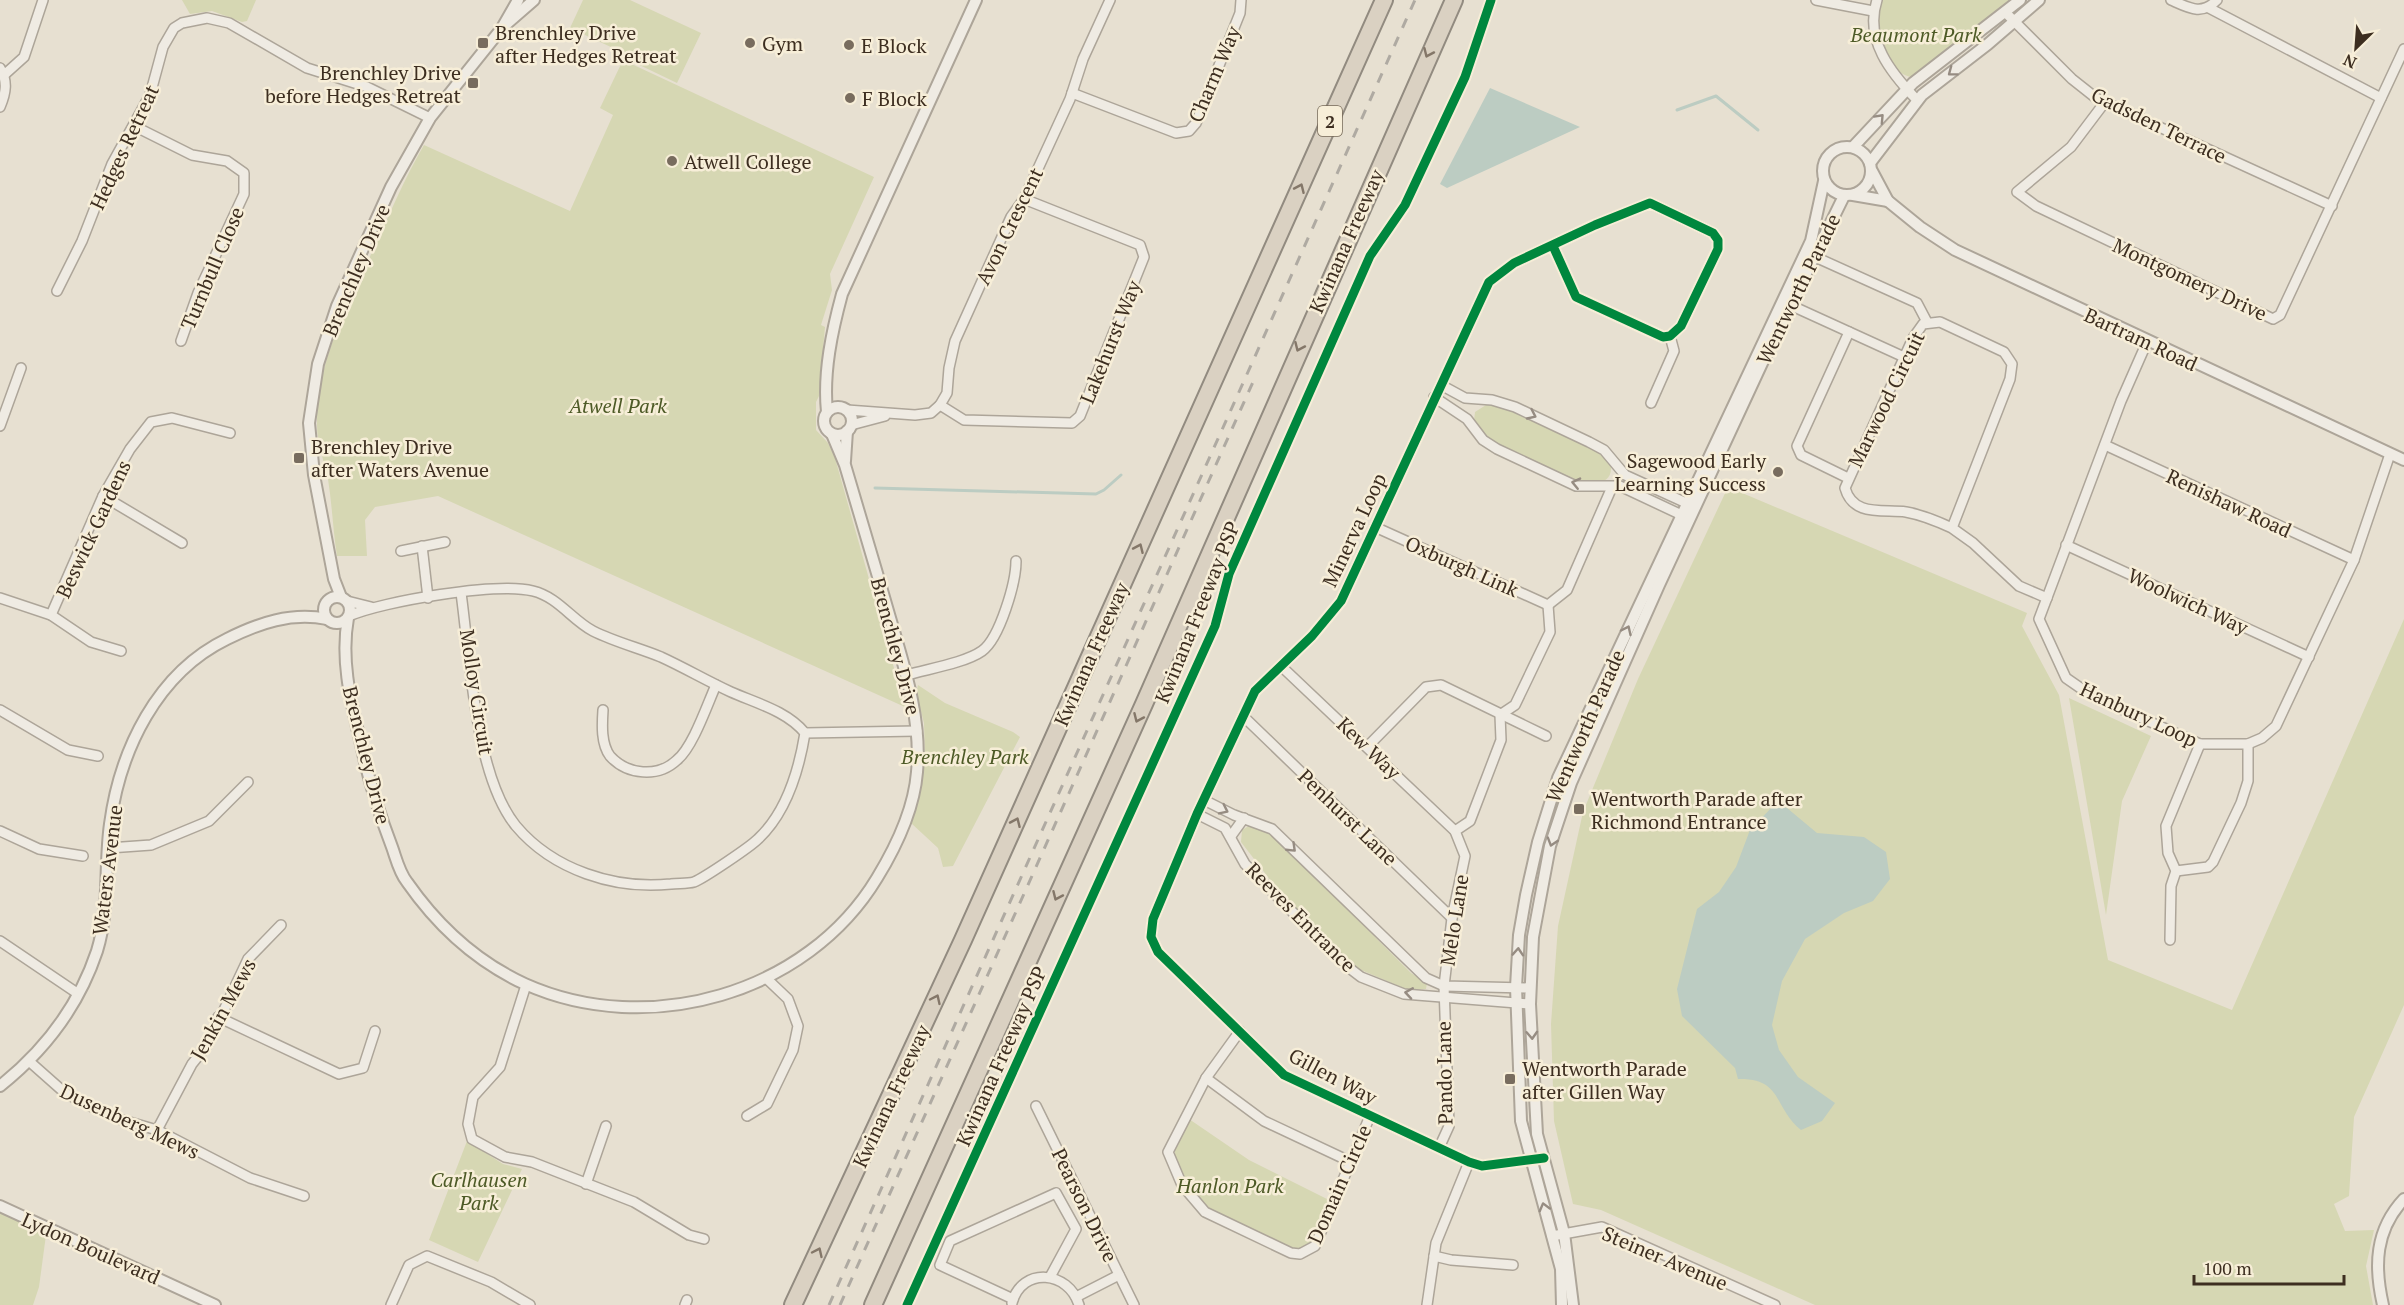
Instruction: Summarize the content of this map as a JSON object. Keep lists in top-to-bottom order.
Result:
{
  "streets": {
    "highway": ["2", "Kwinana Freeway"],
    "street": [
      "Charm Way",
      "Gadsden Terrace",
      "Hedges Retreat",
      "Avon Crescent",
      "Turnbull Close",
      "Brenchley Drive",
      "Montgomery Drive",
      "Wentworth Parade",
      "Bartram Road",
      "Lakehurst Way",
      "Marwood Circuit",
      "Renishaw Road",
      "Beswick Gardens",
      "Minerva Loop",
      "Oxburgh Link",
      "Woolwich Way",
      "Molloy Circuit",
      "Hanbury Loop",
      "Kew Way",
      "Penhurst Lane",
      "Waters Avenue",
      "Reeves Entrance",
      "Melo Lane",
      "Jenkin Mews",
      "Pando Lane",
      "Gillen Way",
      "Dusenberg Mews",
      "Domain Circle",
      "Pearson Drive",
      "Lydon Boulevard",
      "Steiner Avenue"
    ],
    "cycle path": ["Kwinana Freeway PSP"]
  },
  "crossings": [
    ["Charm Way", "Avon Crescent"],
    ["Gadsden Terrace", "Montgomery Drive"],
    ["Gadsden Terrace", "Wentworth Parade"],
    ["Hedges Retreat", "Turnbull Close"],
    ["Hedges Retreat", "Brenchley Drive"],
    ["Avon Crescent", "Lakehurst Way"],
    ["Brenchley Drive", "Waters Avenue"],
    ["Wentworth Parade", "Bartram Road"],
    ["Wentworth Parade", "Reeves Entrance"],
    ["Wentworth Parade", "Gillen Way"],
    ["Wentworth Parade", "Steiner Avenue"],
    ["Bartram Road", "Hanbury Loop"],
    ["Marwood Circuit", "Hanbury Loop"],
    ["Renishaw Road", "Hanbury Loop"],
    ["Minerva Loop", "Oxburgh Link"],
    ["Minerva Loop", "Kew Way"],
    ["Minerva Loop", "Penhurst Lane"],
    ["Minerva Loop", "Reeves Entrance"],
    ["Minerva Loop", "Gillen Way"],
    ["Woolwich Way", "Hanbury Loop"],
    ["Kew Way", "Melo Lane"],
    ["Penhurst Lane", "Melo Lane"],
    ["Waters Avenue", "Dusenberg Mews"],
    ["Reeves Entrance", "Melo Lane"],
    ["Reeves Entrance", "Pando Lane"],
    ["Melo Lane", "Pando Lane"],
    ["Jenkin Mews", "Dusenberg Mews"],
    ["Pando Lane", "Gillen Way"],
    ["Gillen Way", "Domain Circle"]
  ],
  "parks": [
    "Beaumont Park",
    "Atwell Park",
    "Brenchley Park",
    "Carlhausen Park",
    "Hanlon Park"
  ],
  "places": {
    "transit": [
      "Brenchley Drive after Hedges Retreat",
      "Brenchley Drive before Hedges Retreat",
      "Brenchley Drive after Waters Avenue",
      "Wentworth Parade after Richmond Entrance",
      "Wentworth Parade after Gillen Way"
    ],
    "other": [
      "Gym",
      "E Block",
      "F Block",
      "Atwell College",
      "Sagewood Early Learning Success"
    ]
  },
  "scale_bar": "100 m",
  "north": "bottom left"
}
